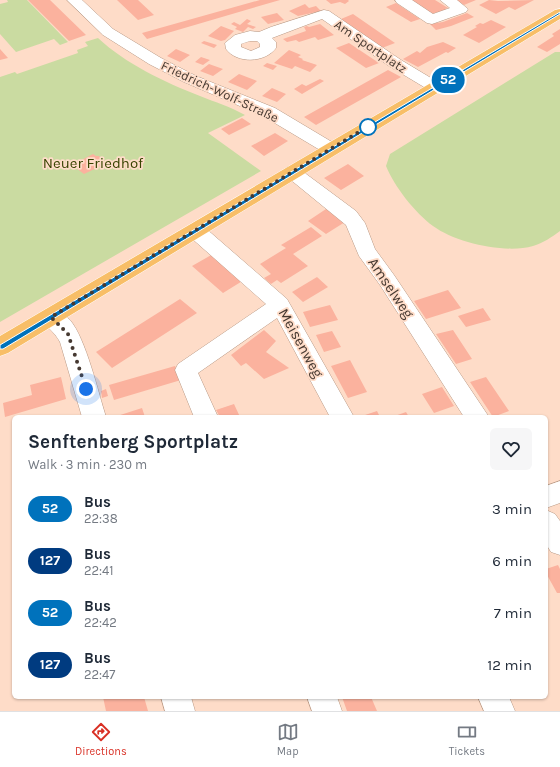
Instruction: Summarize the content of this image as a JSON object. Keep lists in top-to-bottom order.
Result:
{
  "streets": {
    "street": [
      "Am Sportplatz",
      "Friedrich-Wolf-Straße",
      "Amselweg",
      "Meisenweg"
    ]
  },
  "parks": ["Neuer Friedhof"],
  "lines": ["bus line 52"],
  "page": {
    "on_map": "52",
    "heading": ["Senftenberg Sportplatz", "Walk · 3 min · 230 m"],
    "list": [
      {
        "mark": "52",
        "name": "Bus",
        "note": "22:38",
        "value": "3 min"
      },
      {
        "mark": "127",
        "name": "Bus",
        "note": "22:41",
        "value": "6 min"
      },
      {
        "mark": "52",
        "name": "Bus",
        "note": "22:42",
        "value": "7 min"
      },
      {
        "mark": "127",
        "name": "Bus",
        "note": "22:47",
        "value": "12 min"
      }
    ],
    "tabs": ["Directions", "Map", "Tickets"]
  }
}
